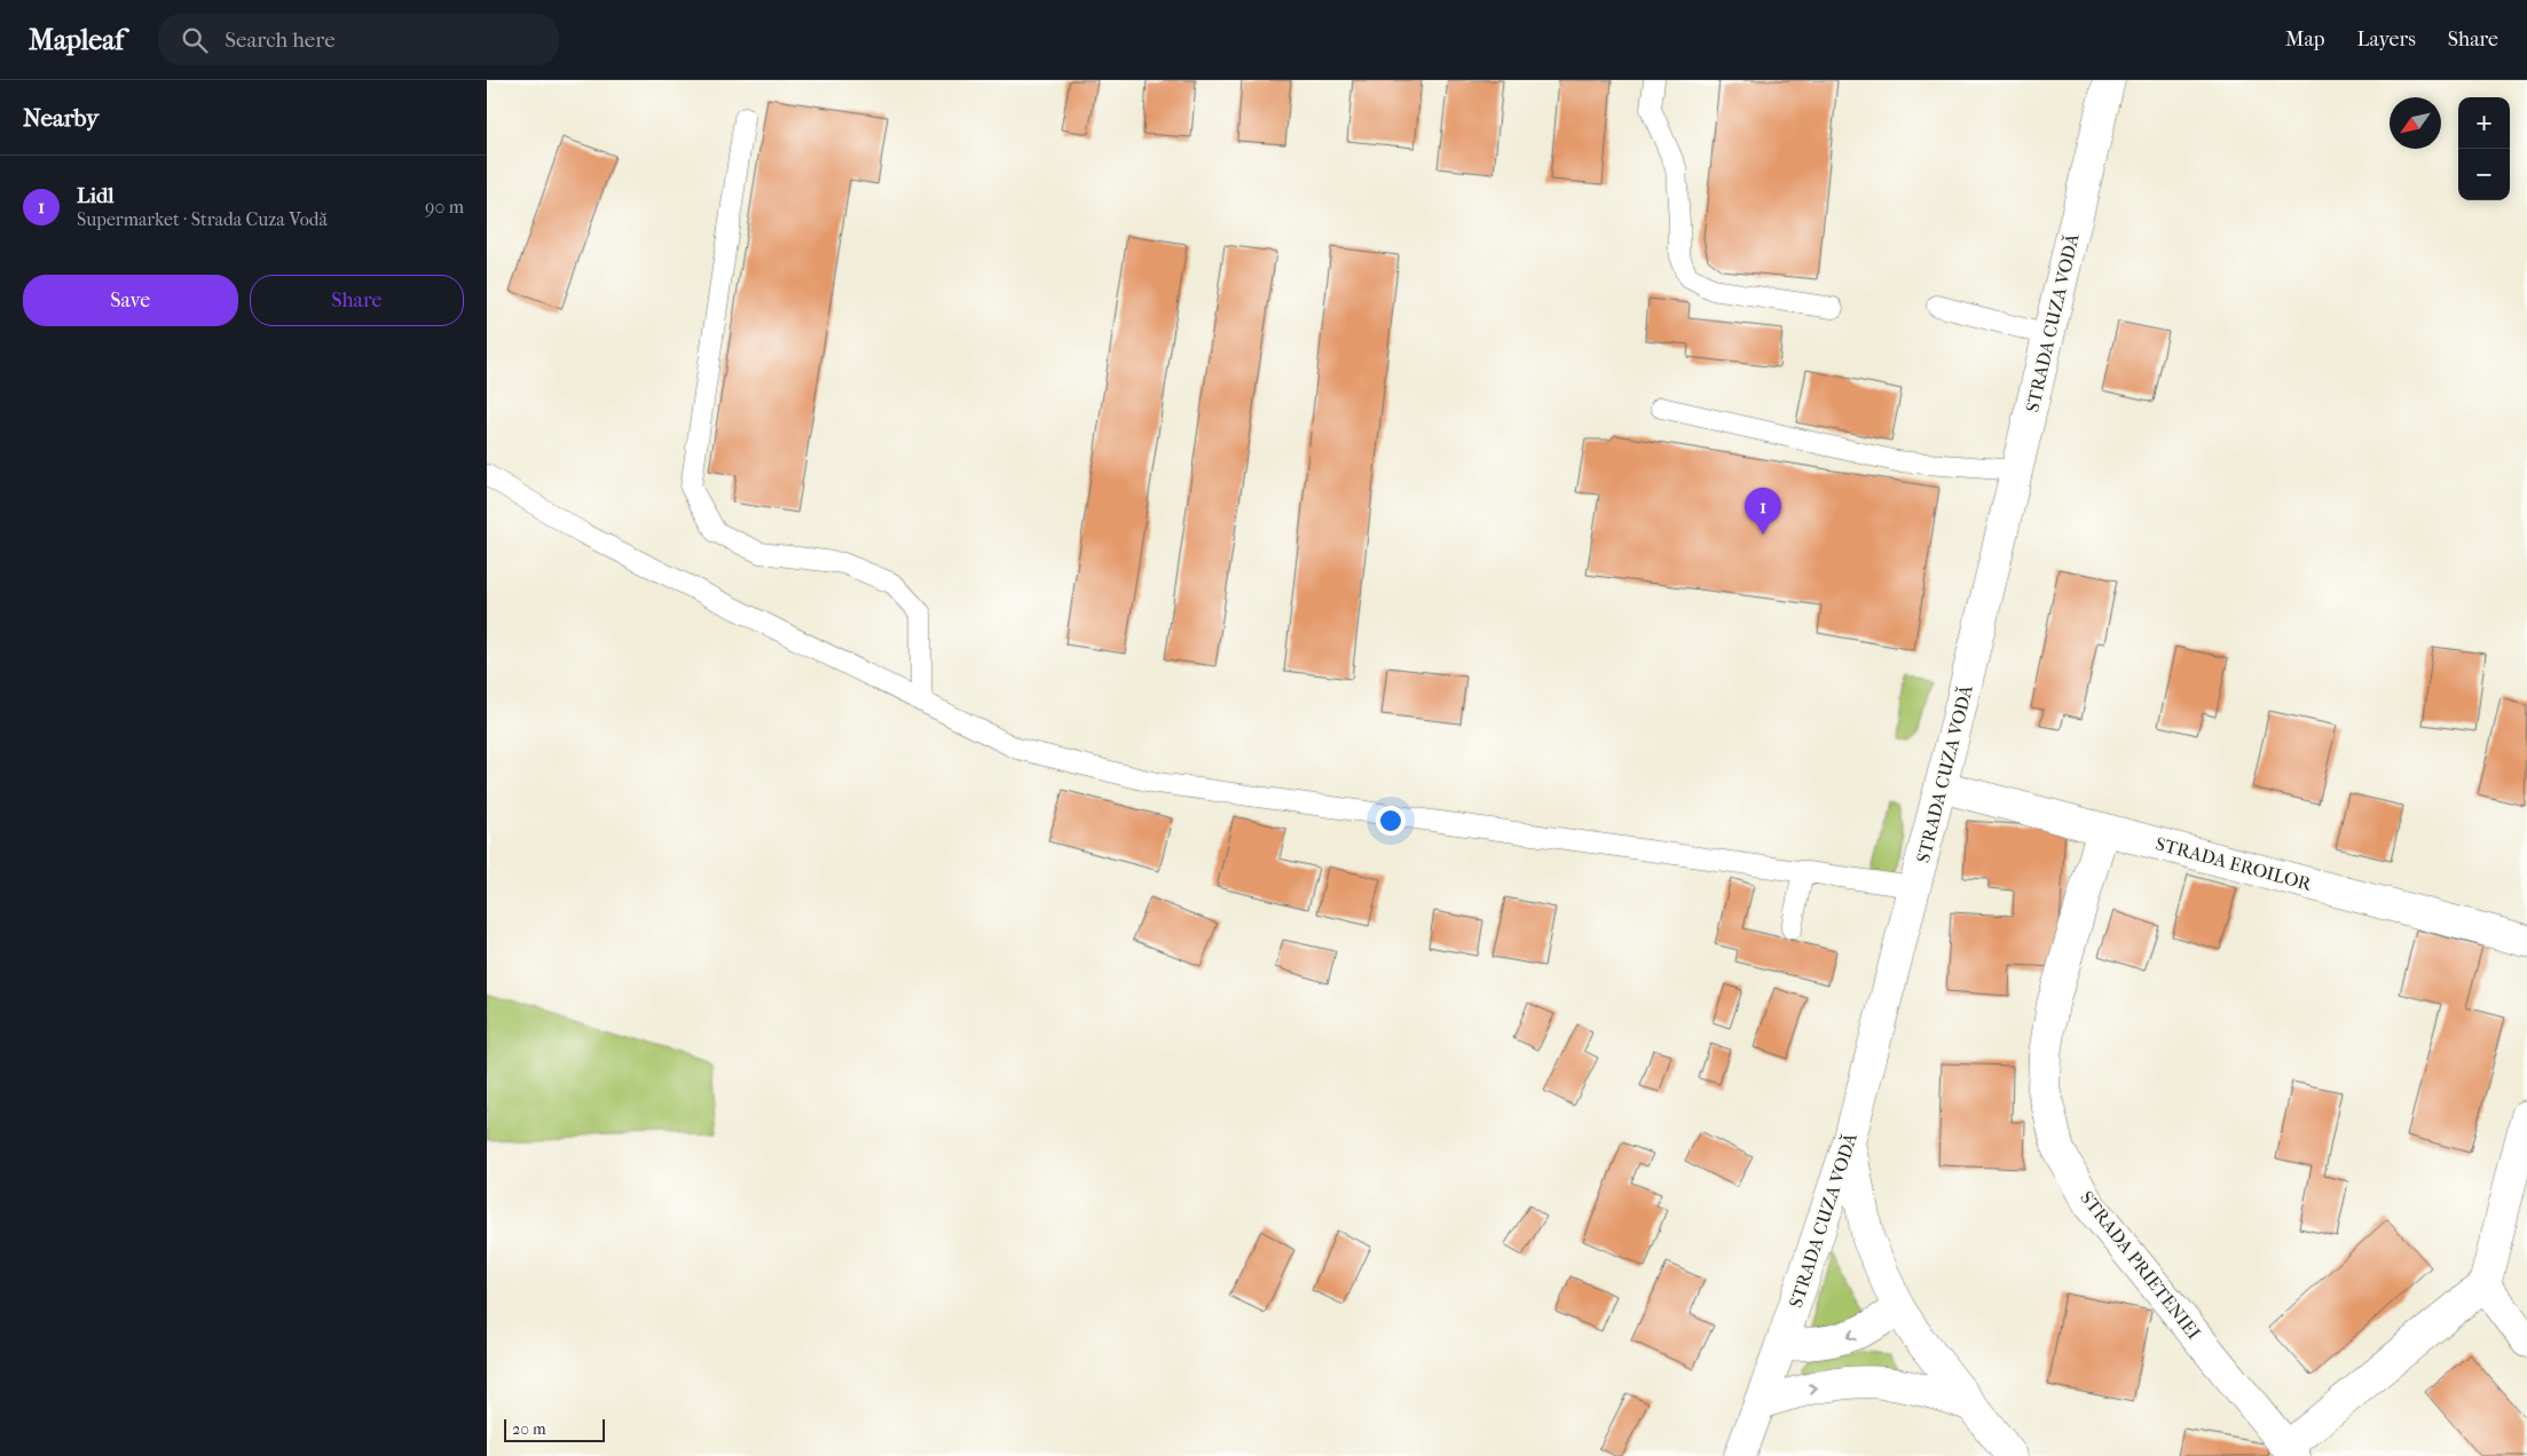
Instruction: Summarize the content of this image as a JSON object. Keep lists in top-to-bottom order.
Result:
{
  "streets": {
    "street": ["STRADA CUZA VODĂ", "STRADA EROILOR", "STRADA PRIETENIEI"]
  },
  "crossings": [
    ["STRADA CUZA VODĂ", "STRADA EROILOR"],
    ["STRADA EROILOR", "STRADA PRIETENIEI"]
  ],
  "scale_bar": "20 m",
  "north": "bottom left",
  "page": {
    "header": "Mapleaf",
    "search": "Search here",
    "nav": ["Map", "Layers", "Share"],
    "heading": "Nearby",
    "map_buttons": ["+", "−"],
    "list": [
      {
        "mark": "1",
        "name": "Lidl",
        "note": "Supermarket · Strada Cuza Vodă",
        "value": "90 m"
      }
    ],
    "buttons": ["Save", "Share"],
    "pins": "1",
    "scale": "20 m"
  }
}
